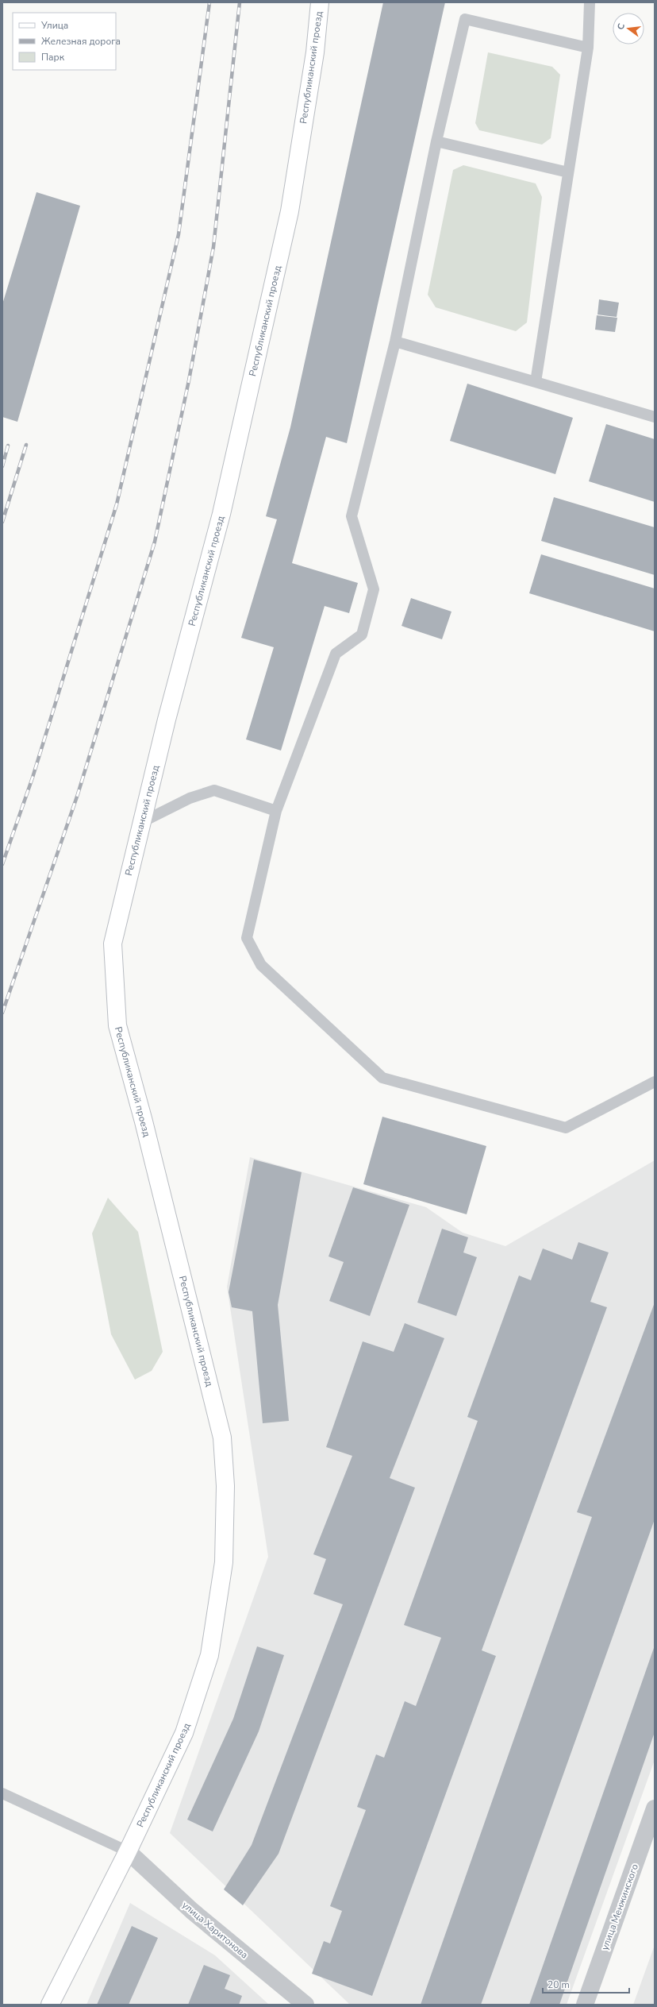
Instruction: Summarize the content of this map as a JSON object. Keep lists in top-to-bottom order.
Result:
{
  "streets": {
    "main road": ["Республиканский проезд"],
    "street": ["улица Менжинского", "улица Харитонова"]
  },
  "crossings": [
    ["Республиканский проезд", "улица Харитонова"]
  ],
  "legend": ["Улица", "Железная дорога", "Парк"],
  "scale_bar": "20 m",
  "north": "left"
}
